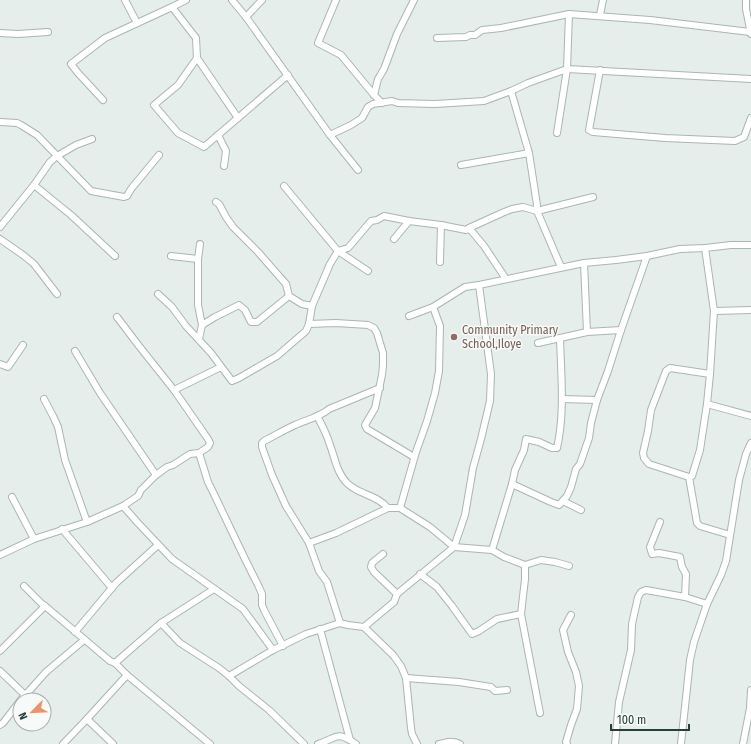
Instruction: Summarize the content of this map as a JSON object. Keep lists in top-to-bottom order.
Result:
{
  "places": ["Community Primary School,Iloye"],
  "scale_bar": "100 m",
  "north": "bottom left"
}
